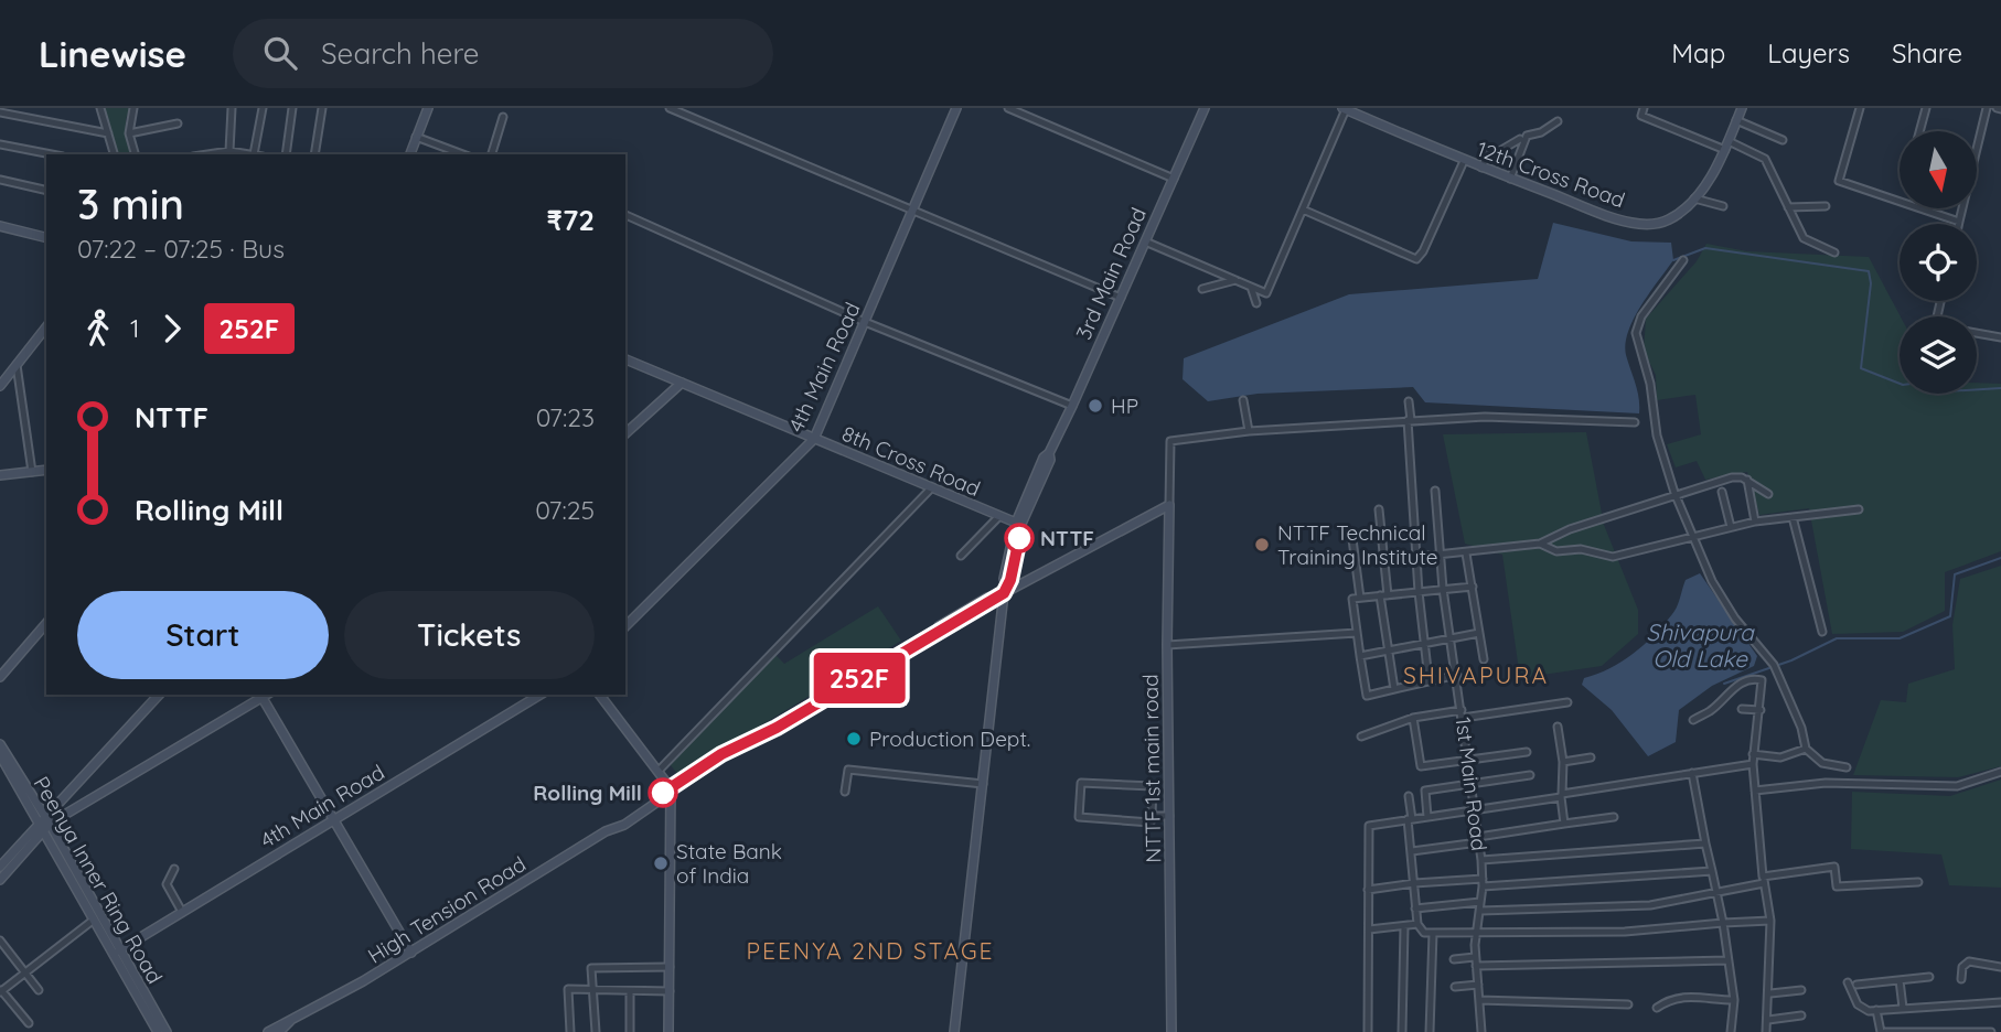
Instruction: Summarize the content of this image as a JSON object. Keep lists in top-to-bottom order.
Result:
{
  "streets": {
    "street": [
      "12th Cross Road",
      "3rd Main Road",
      "4th Main Road",
      "8th Cross Road",
      "NTTF 1st main road",
      "1st Main Road",
      "Peenya Inner Ring Road",
      "High Tension Road"
    ]
  },
  "crossings": [
    ["3rd Main Road", "8th Cross Road"],
    ["3rd Main Road", "High Tension Road"],
    ["4th Main Road", "8th Cross Road"],
    ["4th Main Road", "Peenya Inner Ring Road"],
    ["NTTF 1st main road", "High Tension Road"]
  ],
  "districts": ["SHIVAPURA", "PEENYA 2ND STAGE"],
  "water": ["Shivapura Old Lake"],
  "places": [
    "HP",
    "NTTF",
    "NTTF Technical Training Institute",
    "Production Dept.",
    "Rolling Mill",
    "State Bank of India"
  ],
  "lines": ["bus line 252F"],
  "north": "bottom",
  "page": {
    "header": "Linewise",
    "search": "Search here",
    "nav": ["Map", "Layers", "Share"],
    "on_map": "252F",
    "heading": ["3 min", "07:22 – 07:25 · Bus", "₹72"],
    "legs": ["1", "252F"],
    "list": [
      {
        "name": "NTTF",
        "value": "07:23"
      },
      {
        "name": "Rolling Mill",
        "value": "07:25"
      }
    ],
    "buttons": ["Start", "Tickets"]
  }
}
